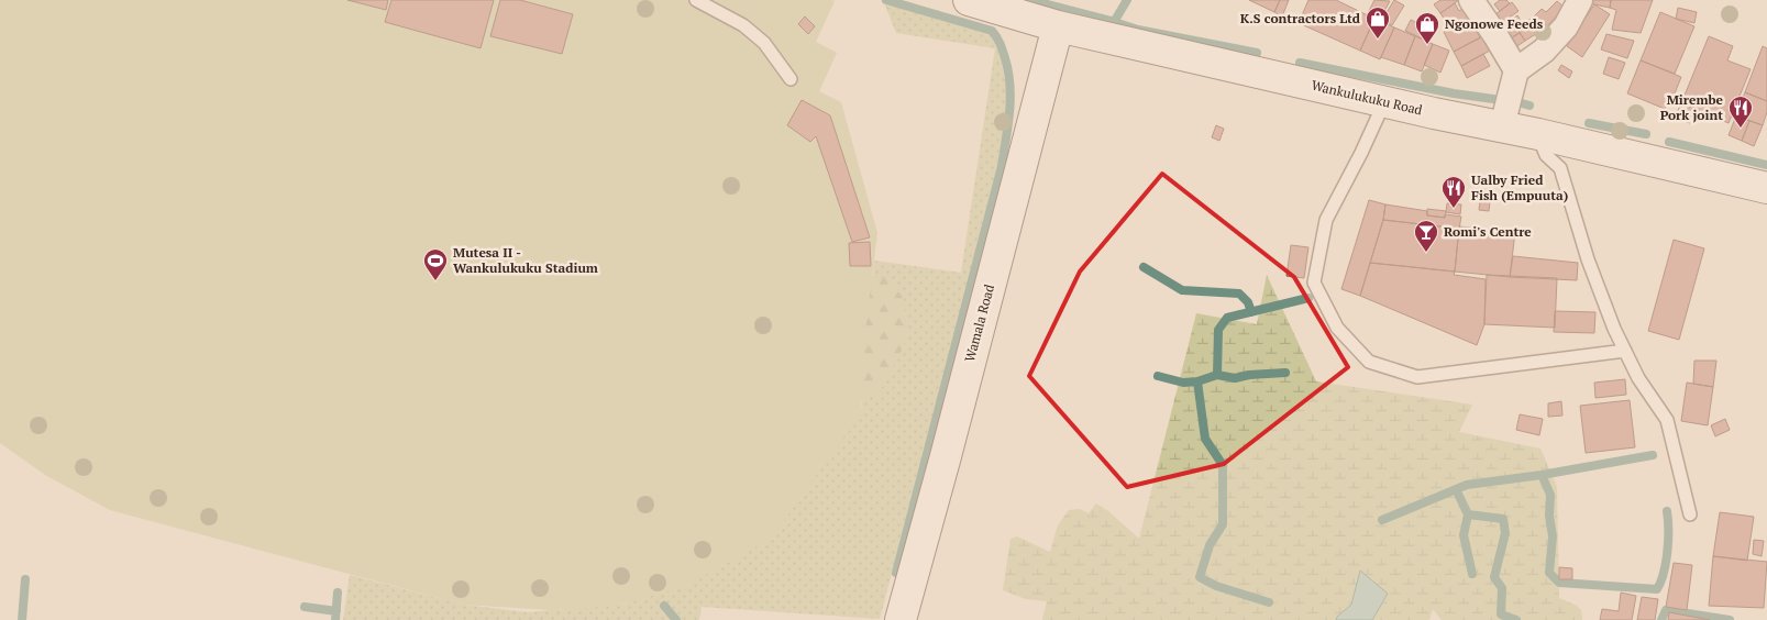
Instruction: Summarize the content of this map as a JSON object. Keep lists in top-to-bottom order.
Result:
{
  "streets": {
    "main road": ["Wankulukuku Road", "Wamala Road"]
  },
  "crossings": [
    ["Wankulukuku Road", "Wamala Road"]
  ],
  "places": {
    "shop": ["K.S contractors Ltd", "Ngonowe Feeds"],
    "restaurant": ["Mirembe Pork joint", "Ualby Fried Fish (Empuuta)"],
    "bar": ["Romi's Centre"],
    "sports": ["Mutesa II - Wankulukuku Stadium"]
  }
}
